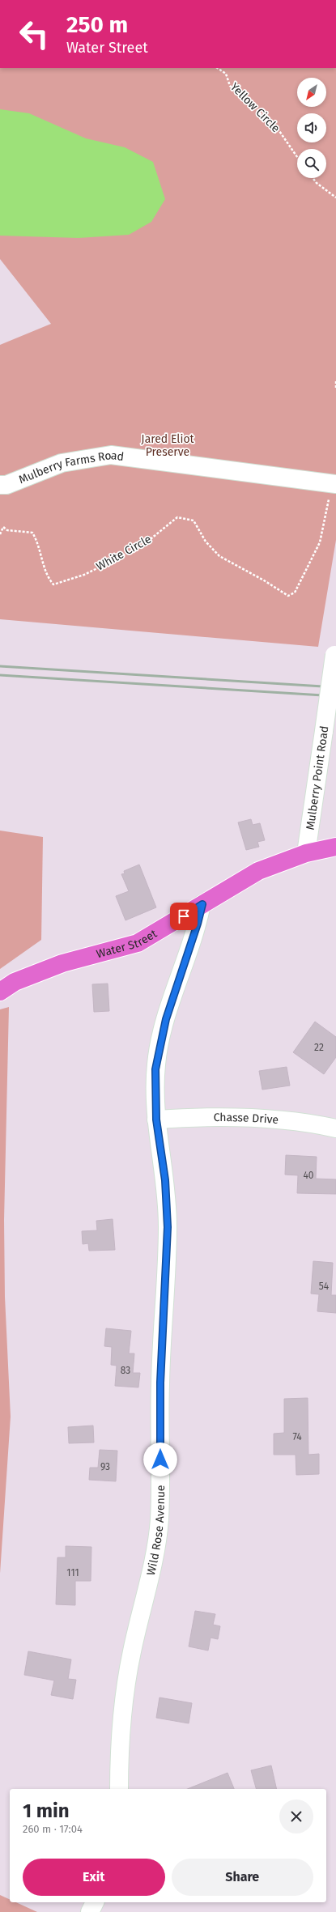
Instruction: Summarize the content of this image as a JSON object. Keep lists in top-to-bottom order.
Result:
{
  "streets": {
    "main road": ["Water Street"],
    "street": [
      "Mulberry Farms Road",
      "Mulberry Point Road",
      "Chasse Drive",
      "Wild Rose Avenue"
    ],
    "path": ["Yellow Circle", "White Circle"]
  },
  "crossings": [
    ["Mulberry Farms Road", "White Circle"],
    ["Mulberry Point Road", "Water Street"],
    ["Water Street", "Wild Rose Avenue"],
    ["Chasse Drive", "Wild Rose Avenue"]
  ],
  "parks": ["Jared Eliot Preserve"],
  "house_numbers": [
    "22",
    "40",
    "54",
    "83",
    "74",
    "93",
    "111"
  ],
  "north": "bottom left",
  "page": {
    "turn": ["250 m", "Water Street"],
    "heading": ["1 min", "260 m · 17:04"],
    "buttons": ["Exit", "Share"]
  }
}
